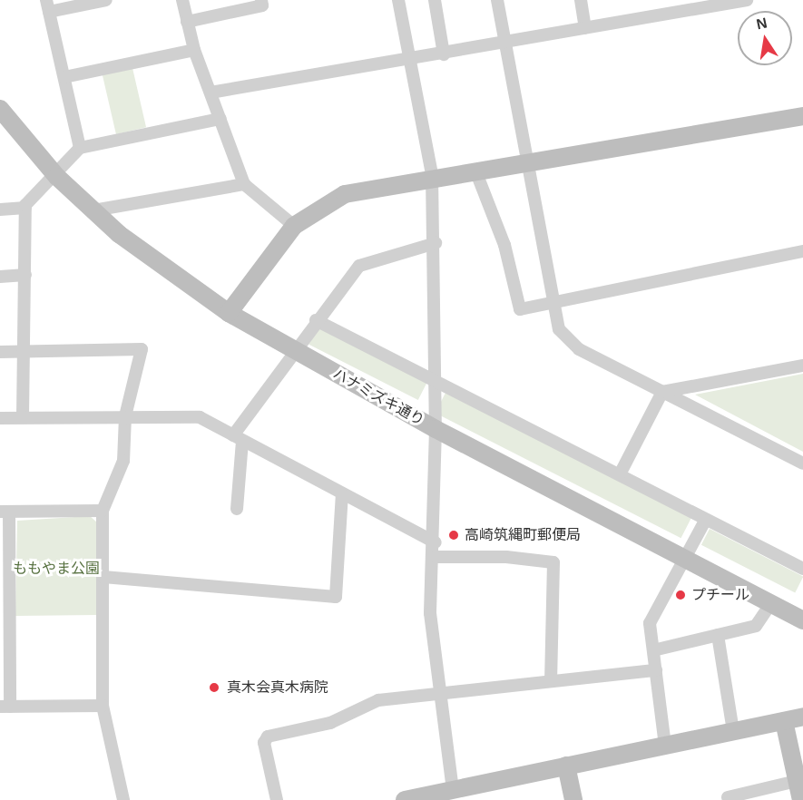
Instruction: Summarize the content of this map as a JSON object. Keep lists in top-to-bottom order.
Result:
{
  "streets": {
    "street": ["ハナミズキ通り"]
  },
  "parks": ["ももやま公園"],
  "places": ["高崎筑縄町郵便局", "プチール", "真木会真木病院"],
  "north": "top"
}
